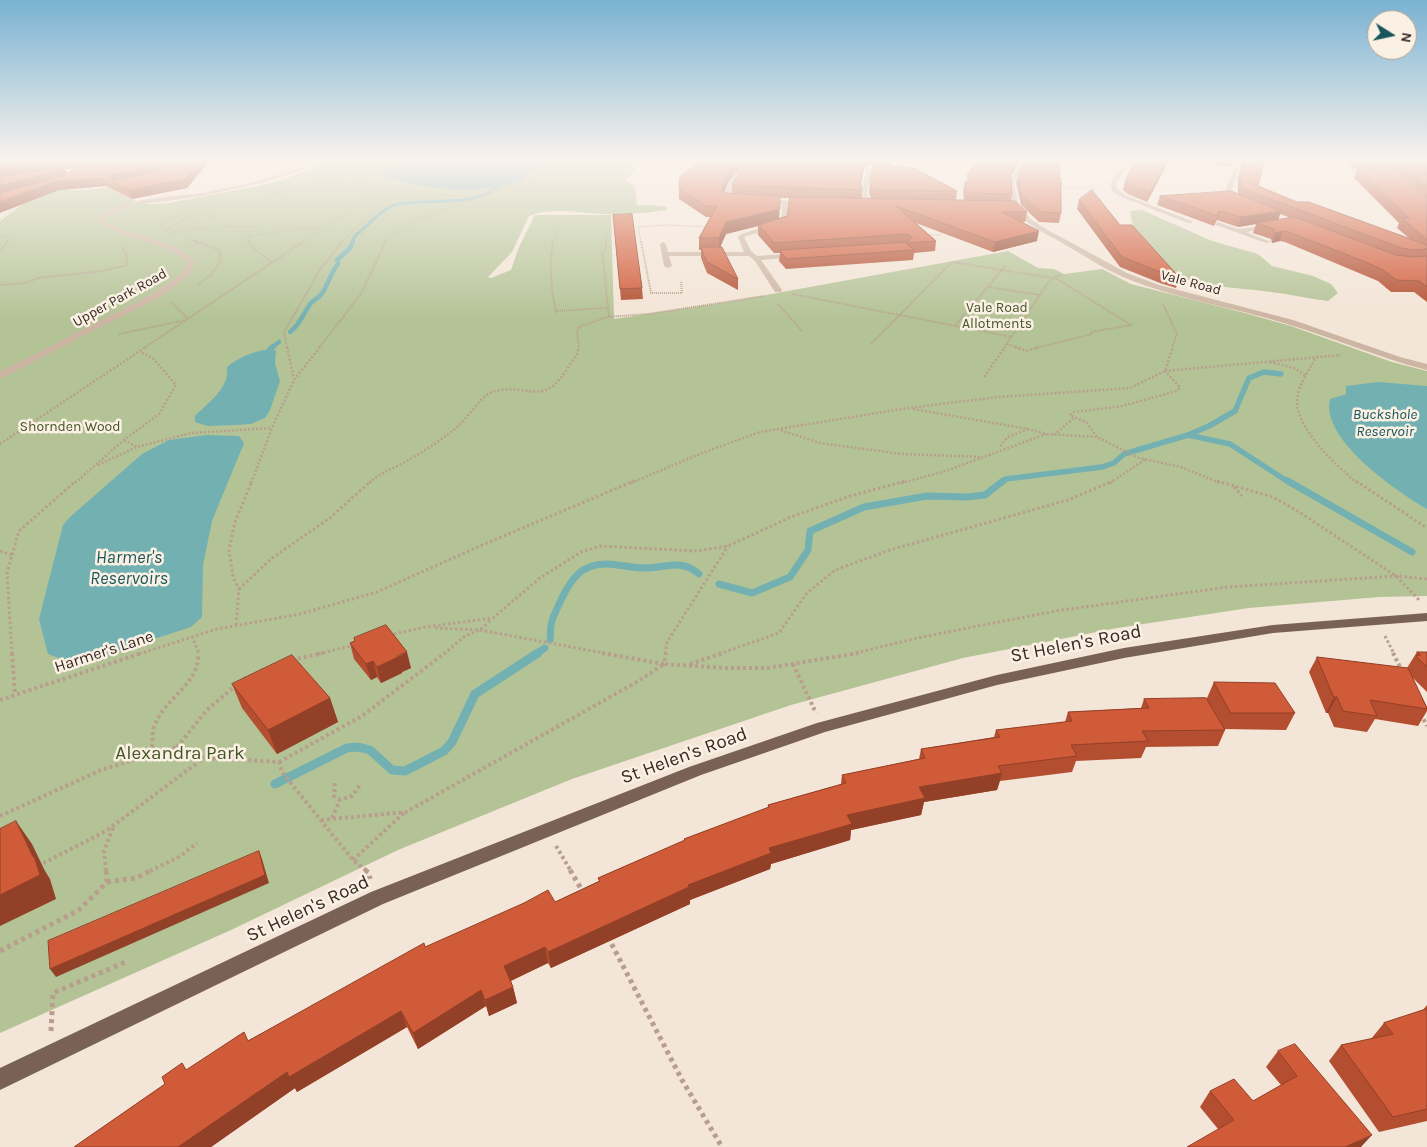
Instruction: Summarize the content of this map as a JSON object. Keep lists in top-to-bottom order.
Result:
{
  "streets": {
    "main road": ["St Helen's Road"],
    "street": ["Vale Road", "Upper Park Road"],
    "path": ["Harmer's Lane"]
  },
  "water": ["Buckshole Reservoir", "Harmer's Reservoirs"],
  "parks": ["Vale Road Allotments", "Shornden Wood", "Alexandra Park"],
  "north": "right"
}
